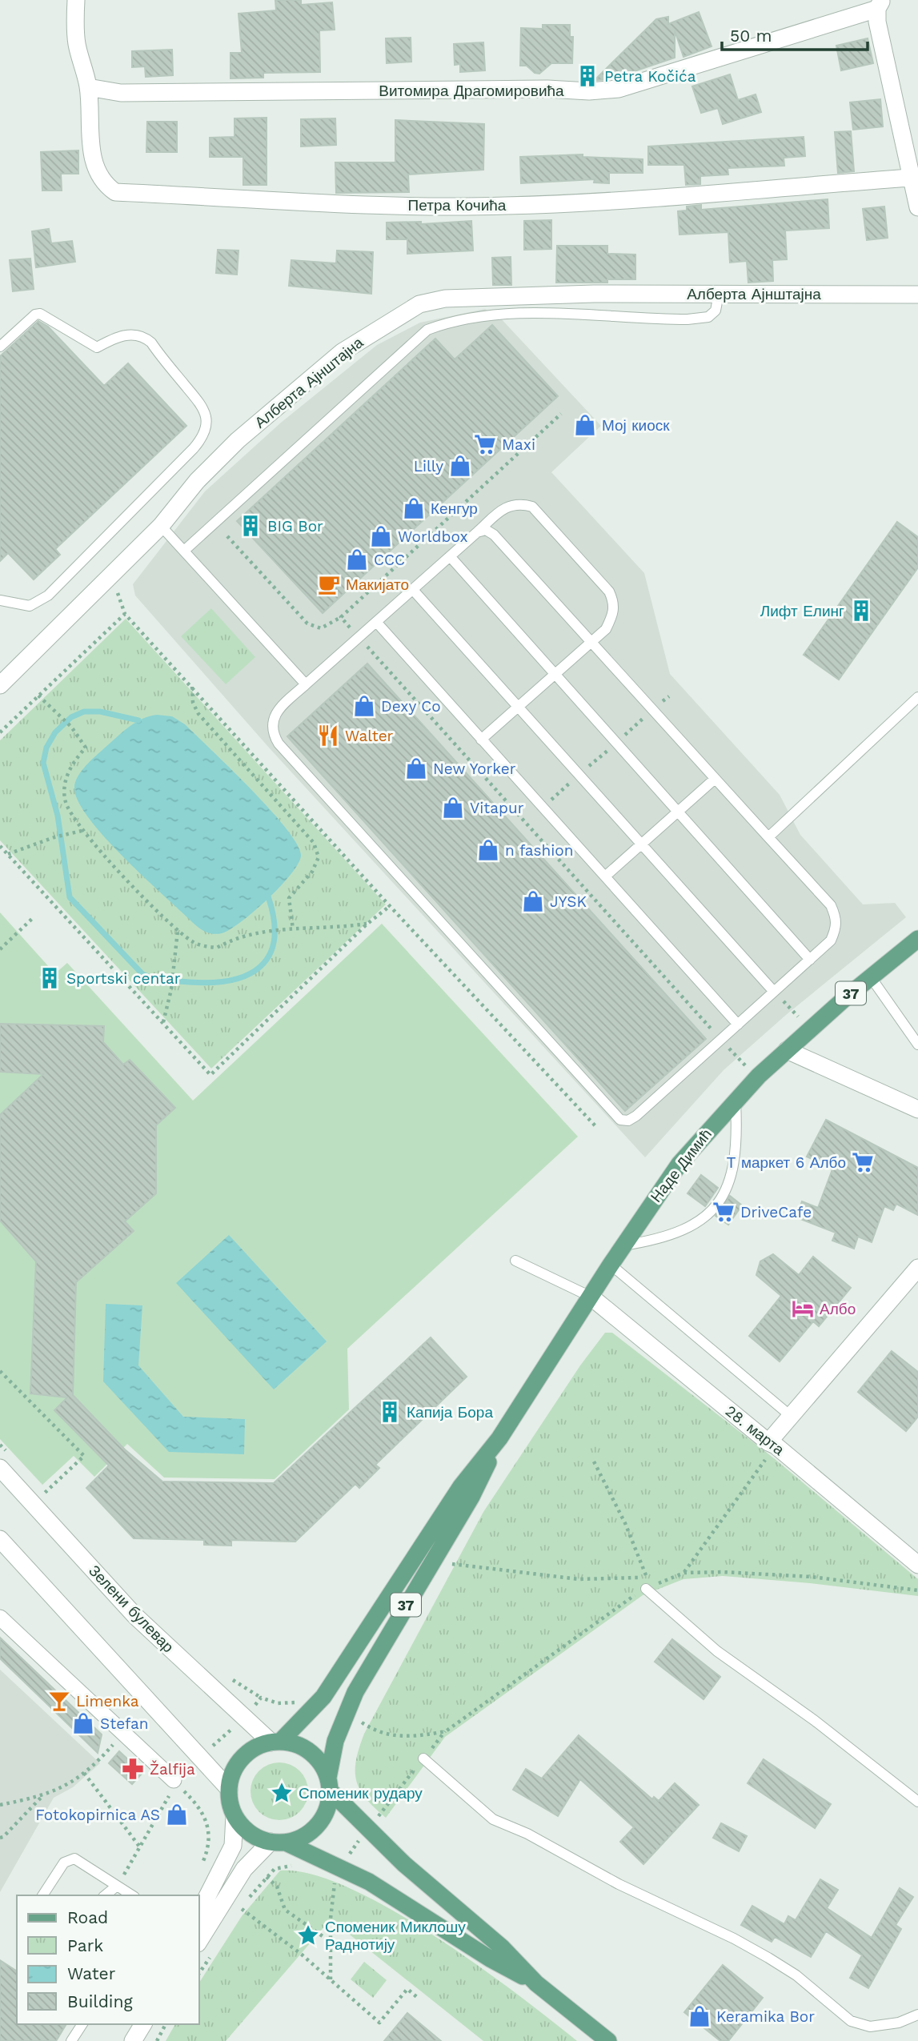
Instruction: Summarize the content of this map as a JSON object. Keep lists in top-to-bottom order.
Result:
{
  "streets": {
    "main road": ["37", "Наде Димић"],
    "street": [
      "Витомира Драгомировића",
      "Петра Кочића",
      "Алберта Ајнштајна",
      "28. марта",
      "Зелени булевар"
    ]
  },
  "crossings": [
    ["Витомира Драгомировића", "Петра Кочића"],
    ["37", "Наде Димић"],
    ["37", "Зелени булевар"],
    ["Наде Димић", "28. марта"]
  ],
  "places": {
    "building": [
      "Petra Kočića",
      "BIG Bor",
      "Лифт Елинг",
      "Sportski centar",
      "Капија Бора"
    ],
    "shop": [
      "Мој киоск",
      "Lilly",
      "Кенгур",
      "Worldbox",
      "CCC",
      "Dexy Co",
      "New Yorker",
      "Vitapur",
      "n fashion",
      "JYSK",
      "Stefan",
      "Fotokopirnica AS",
      "Keramika Bor"
    ],
    "supermarket": ["Maxi", "Т маркет 6 Албо", "DriveCafe"],
    "cafe": ["Макијато"],
    "restaurant": ["Walter"],
    "hotel": ["Албо"],
    "bar": ["Limenka"],
    "pharmacy": ["Žalfija"],
    "place": ["Споменик рудару", "Споменик Миклошу Раднотију"]
  },
  "legend": [
    "Road",
    "Park",
    "Water",
    "Building"
  ],
  "scale_bar": "50 m"
}
